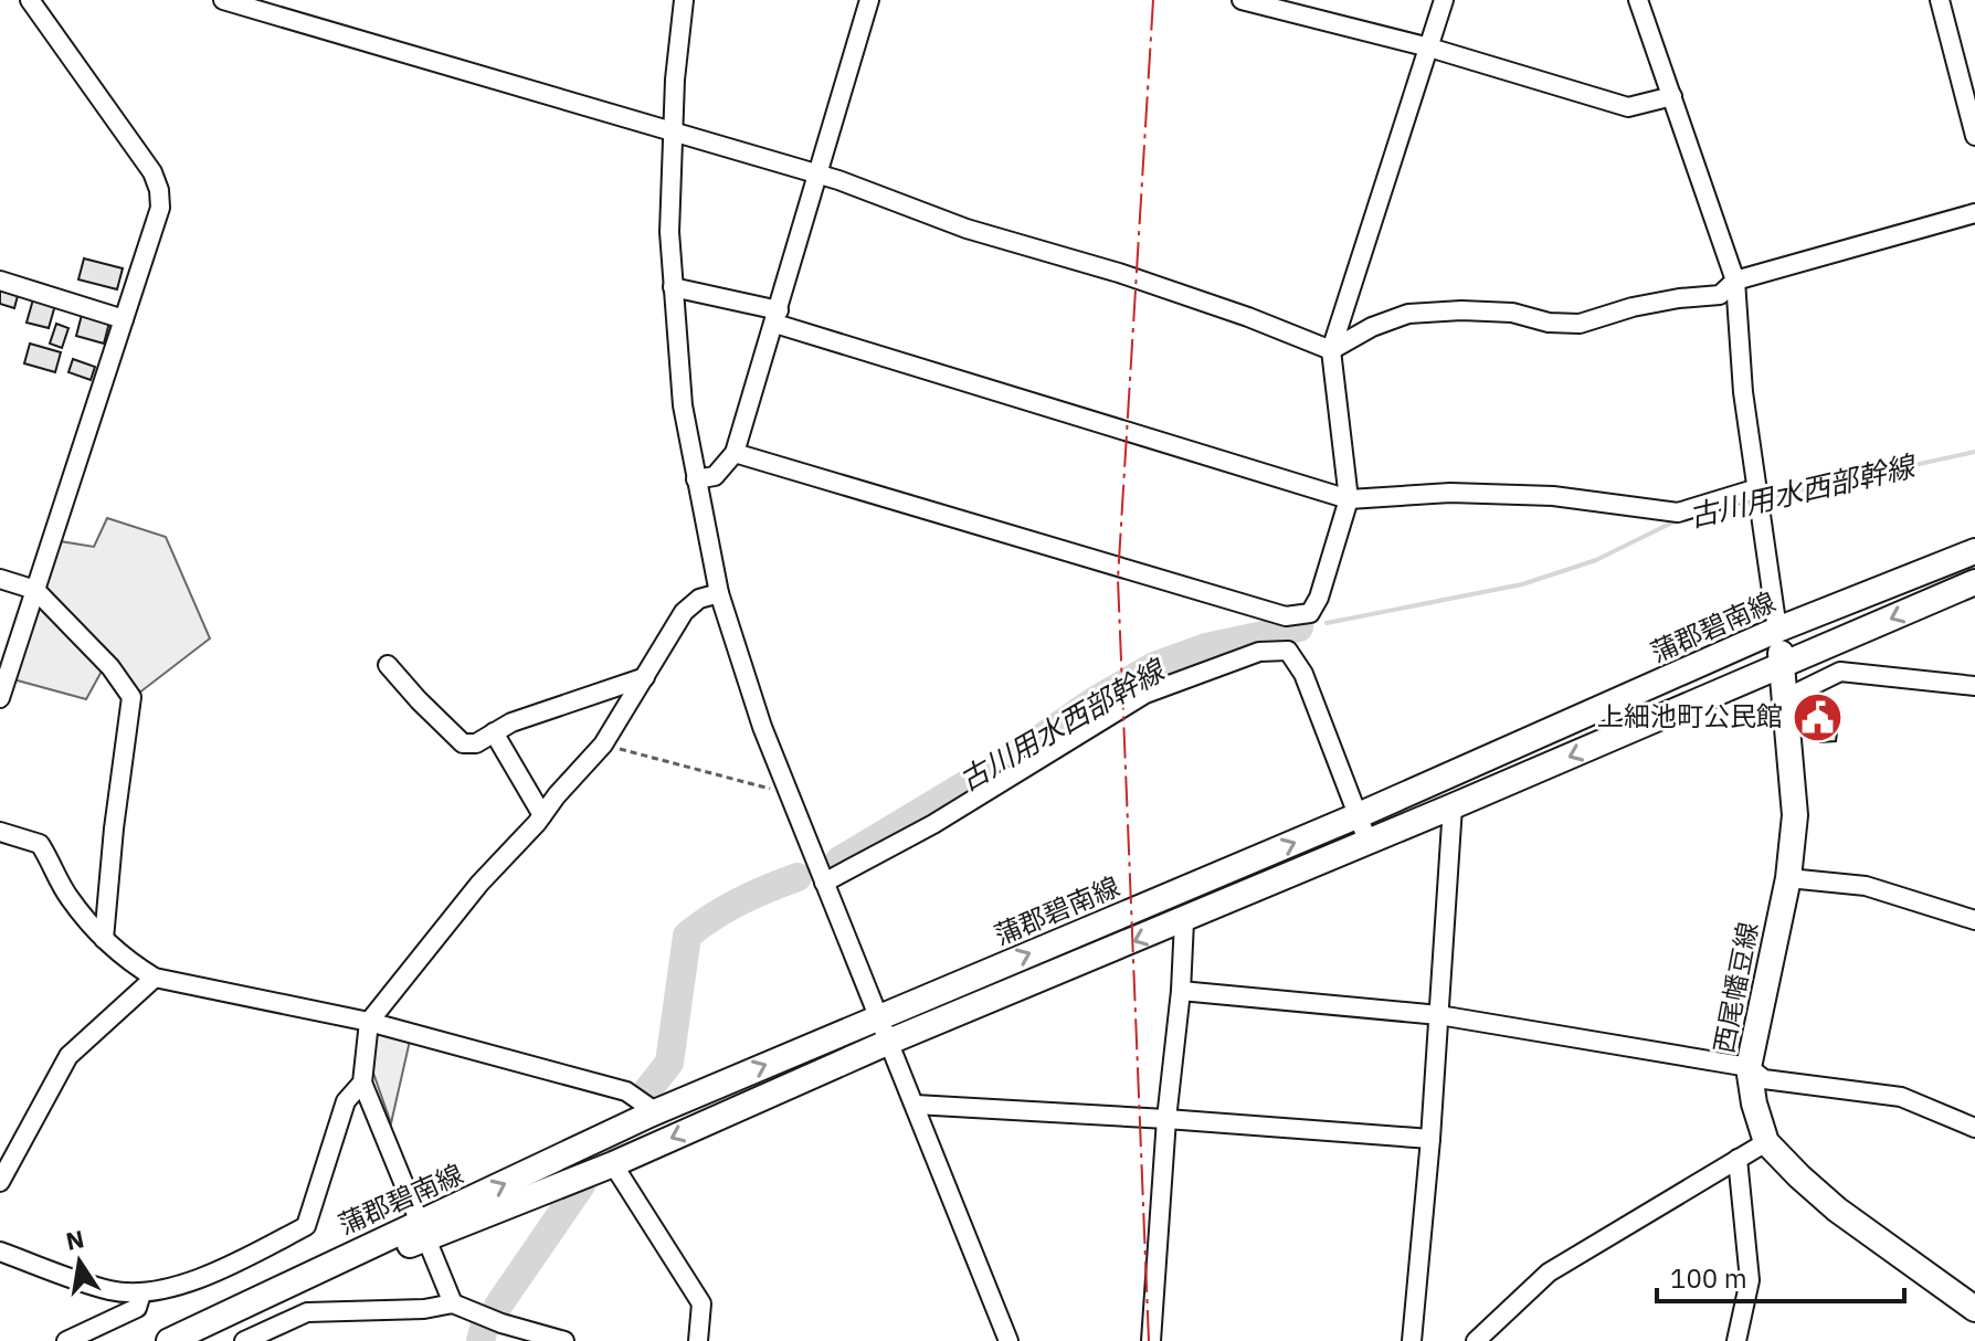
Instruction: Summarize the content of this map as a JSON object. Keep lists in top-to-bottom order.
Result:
{
  "streets": {
    "main road": ["蒲郡碧南線", "西尾幡豆線"]
  },
  "crossings": [
    ["蒲郡碧南線", "西尾幡豆線"]
  ],
  "water": ["古川用水西部幹線"],
  "places": {
    "public building": ["上細池町公民館"]
  },
  "scale_bar": "100 m",
  "north": "top"
}
